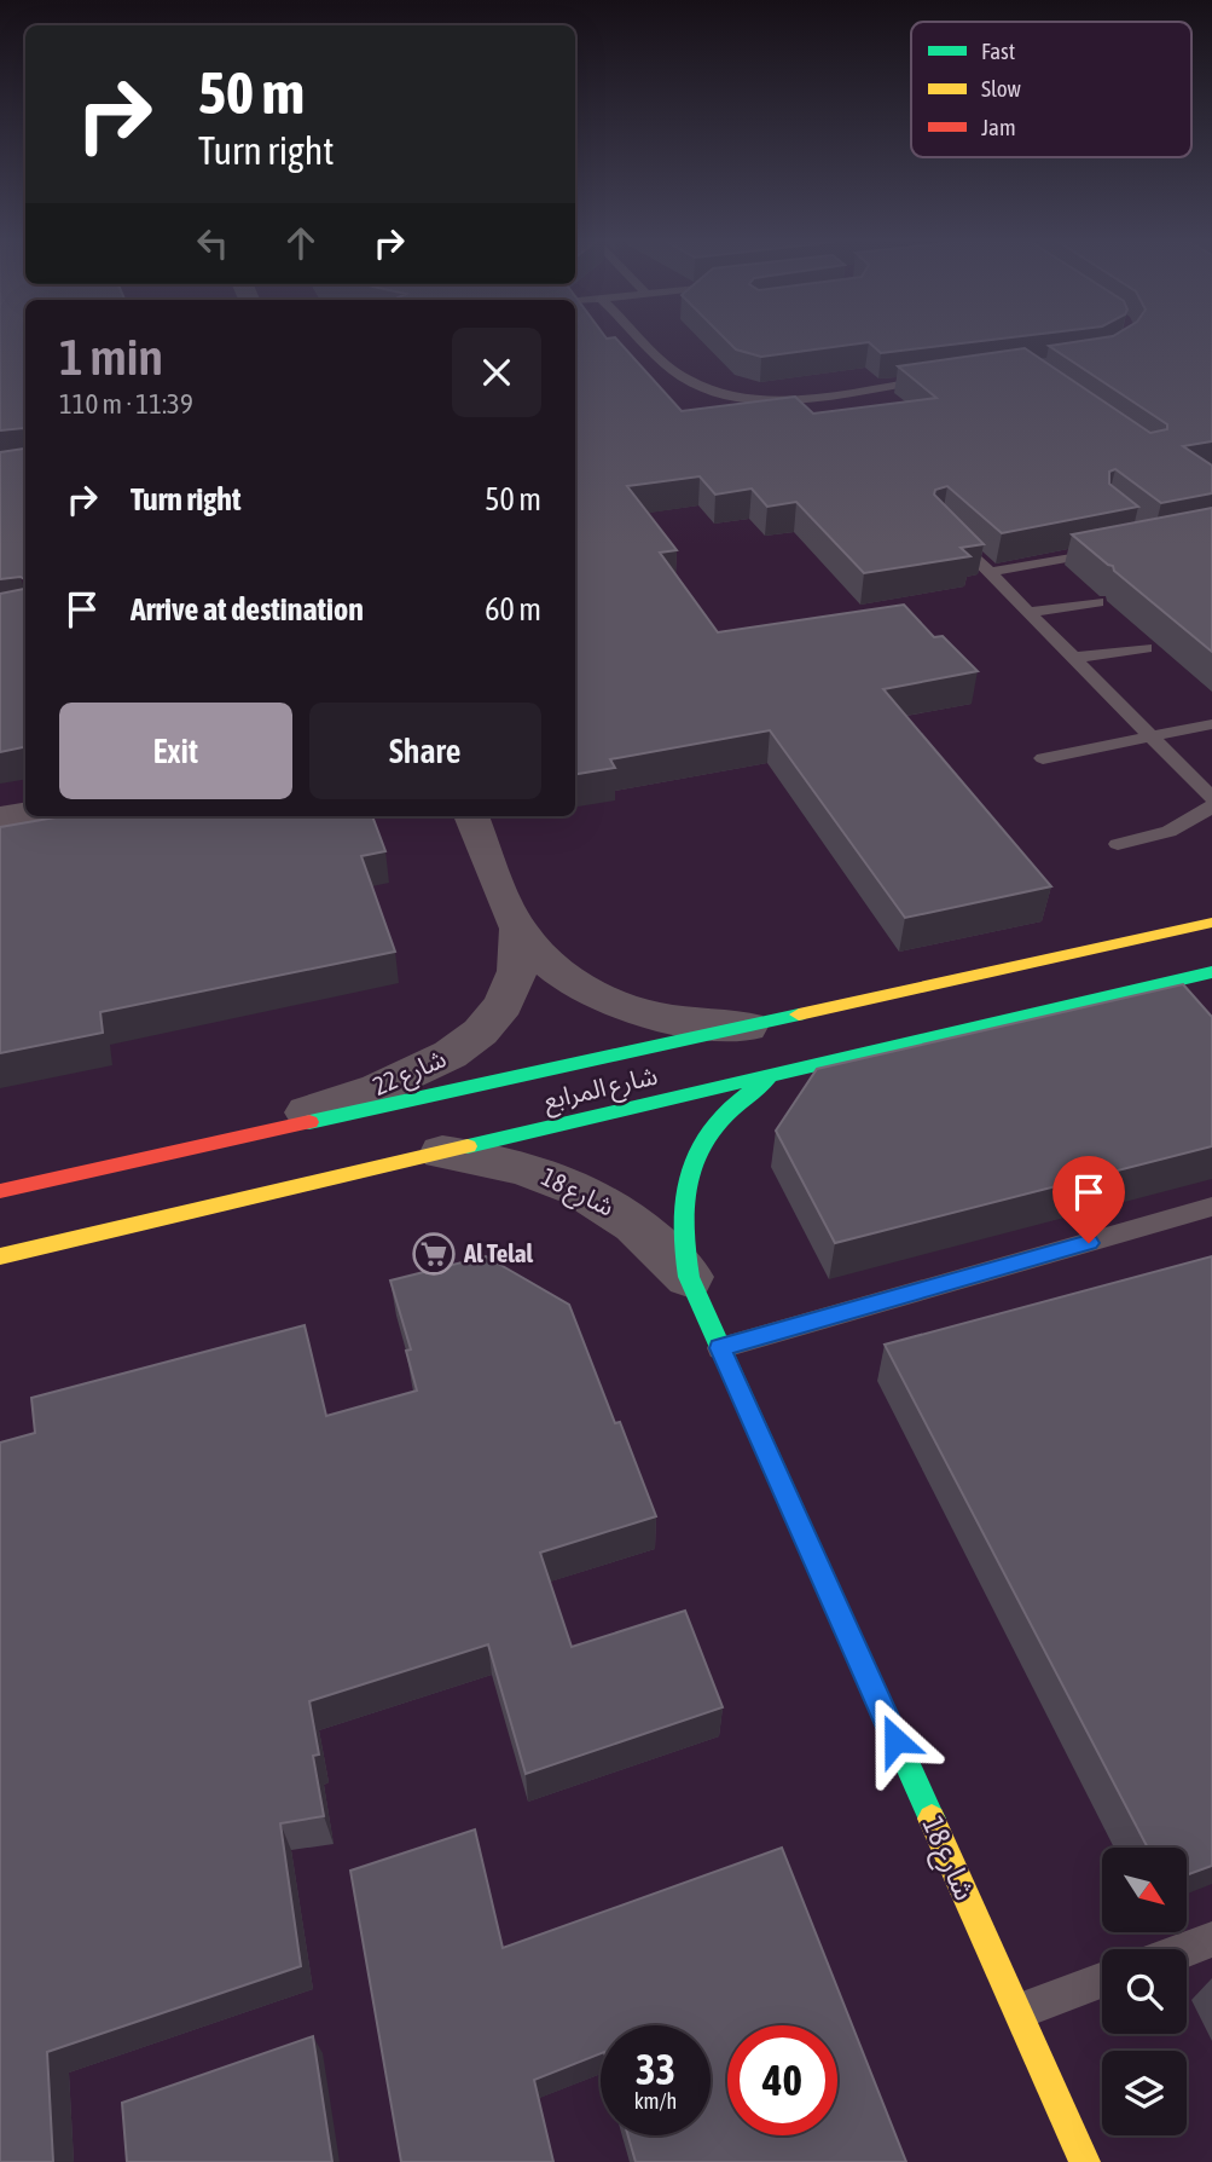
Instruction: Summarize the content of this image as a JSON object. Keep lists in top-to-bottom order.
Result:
{
  "streets": {
    "main road": ["شارع المرابع", "شارع 18"],
    "street": ["شارع 22"]
  },
  "crossings": [
    ["شارع 22", "شارع المرابع"],
    ["شارع المرابع", "شارع 18"]
  ],
  "places": {
    "supermarket": ["Al Telal"]
  },
  "legend": ["Fast", "Slow", "Jam"],
  "north": "bottom right",
  "page": {
    "turn": ["50 m", "Turn right"],
    "heading": ["1 min", "110 m · 11:39"],
    "list": [
      {
        "name": "Turn right",
        "value": "50 m"
      },
      {
        "name": "Arrive at destination",
        "value": "60 m"
      }
    ],
    "buttons": ["Exit", "Share"],
    "speed": "33 km/h",
    "limit": "40"
  }
}
